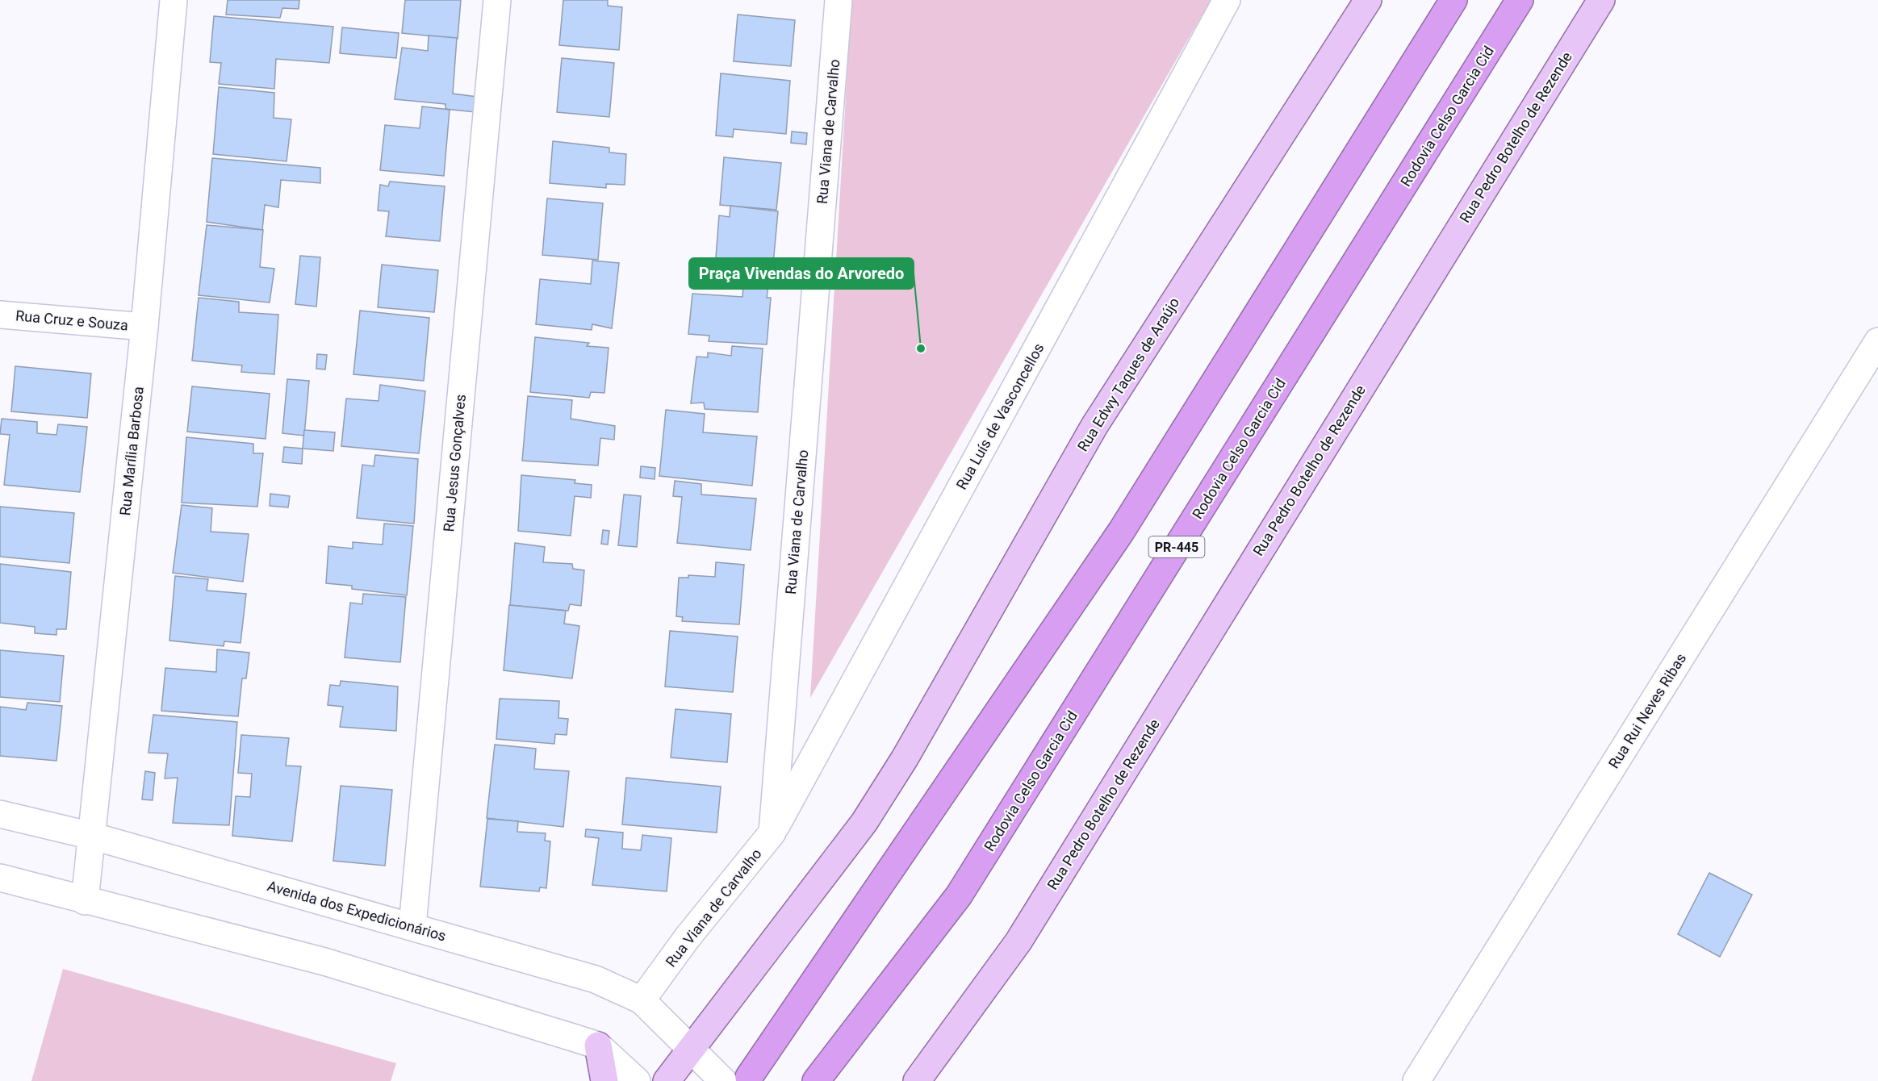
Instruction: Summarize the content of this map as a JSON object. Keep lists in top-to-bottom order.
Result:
{
  "streets": {
    "highway": ["Rodovia Celso Garcia Cid", "PR-445"],
    "main road": ["Rua Pedro Botelho de Rezende", "Rua Edwy Taques de Araújo"],
    "street": [
      "Rua Viana de Carvalho",
      "Rua Cruz e Souza",
      "Rua Luís de Vasconcellos",
      "Rua Marília Barbosa",
      "Rua Jesus Gonçalves",
      "Rua Rui Neves Ribas",
      "Avenida dos Expedicionários"
    ]
  },
  "crossings": [
    ["Rua Viana de Carvalho", "Rua Luís de Vasconcellos"],
    ["Rua Viana de Carvalho", "Avenida dos Expedicionários"],
    ["Rua Cruz e Souza", "Rua Marília Barbosa"],
    ["Rua Edwy Taques de Araújo", "Avenida dos Expedicionários"],
    ["Rua Marília Barbosa", "Avenida dos Expedicionários"],
    ["Rua Jesus Gonçalves", "Avenida dos Expedicionários"]
  ],
  "places": ["Praça Vivendas do Arvoredo"]
}
